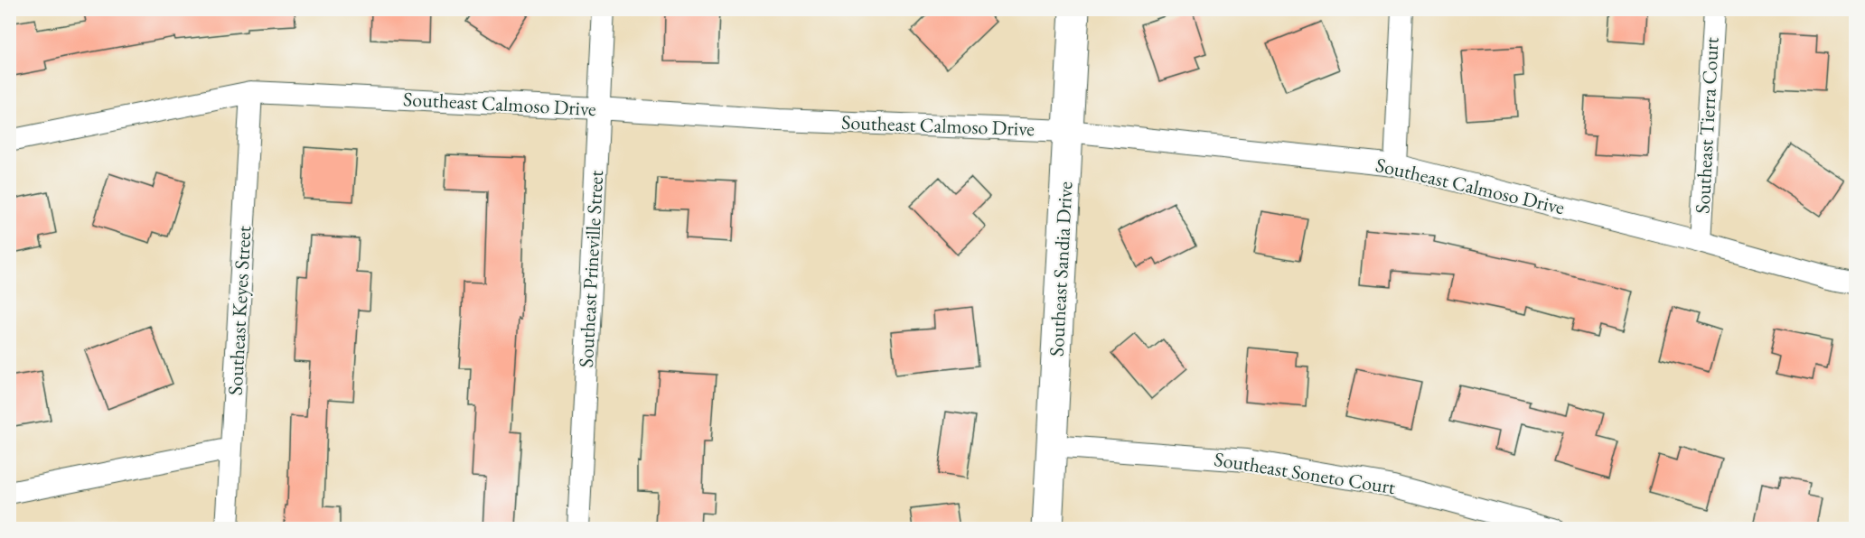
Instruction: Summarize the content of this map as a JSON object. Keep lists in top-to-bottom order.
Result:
{
  "streets": {
    "street": [
      "Southeast Calmoso Drive",
      "Southeast Tierra Court",
      "Southeast Prineville Street",
      "Southeast Sandia Drive",
      "Southeast Keyes Street",
      "Southeast Soneto Court"
    ]
  },
  "crossings": [
    ["Southeast Calmoso Drive", "Southeast Tierra Court"],
    ["Southeast Calmoso Drive", "Southeast Prineville Street"],
    ["Southeast Calmoso Drive", "Southeast Sandia Drive"],
    ["Southeast Calmoso Drive", "Southeast Keyes Street"],
    ["Southeast Sandia Drive", "Southeast Soneto Court"]
  ]
}
